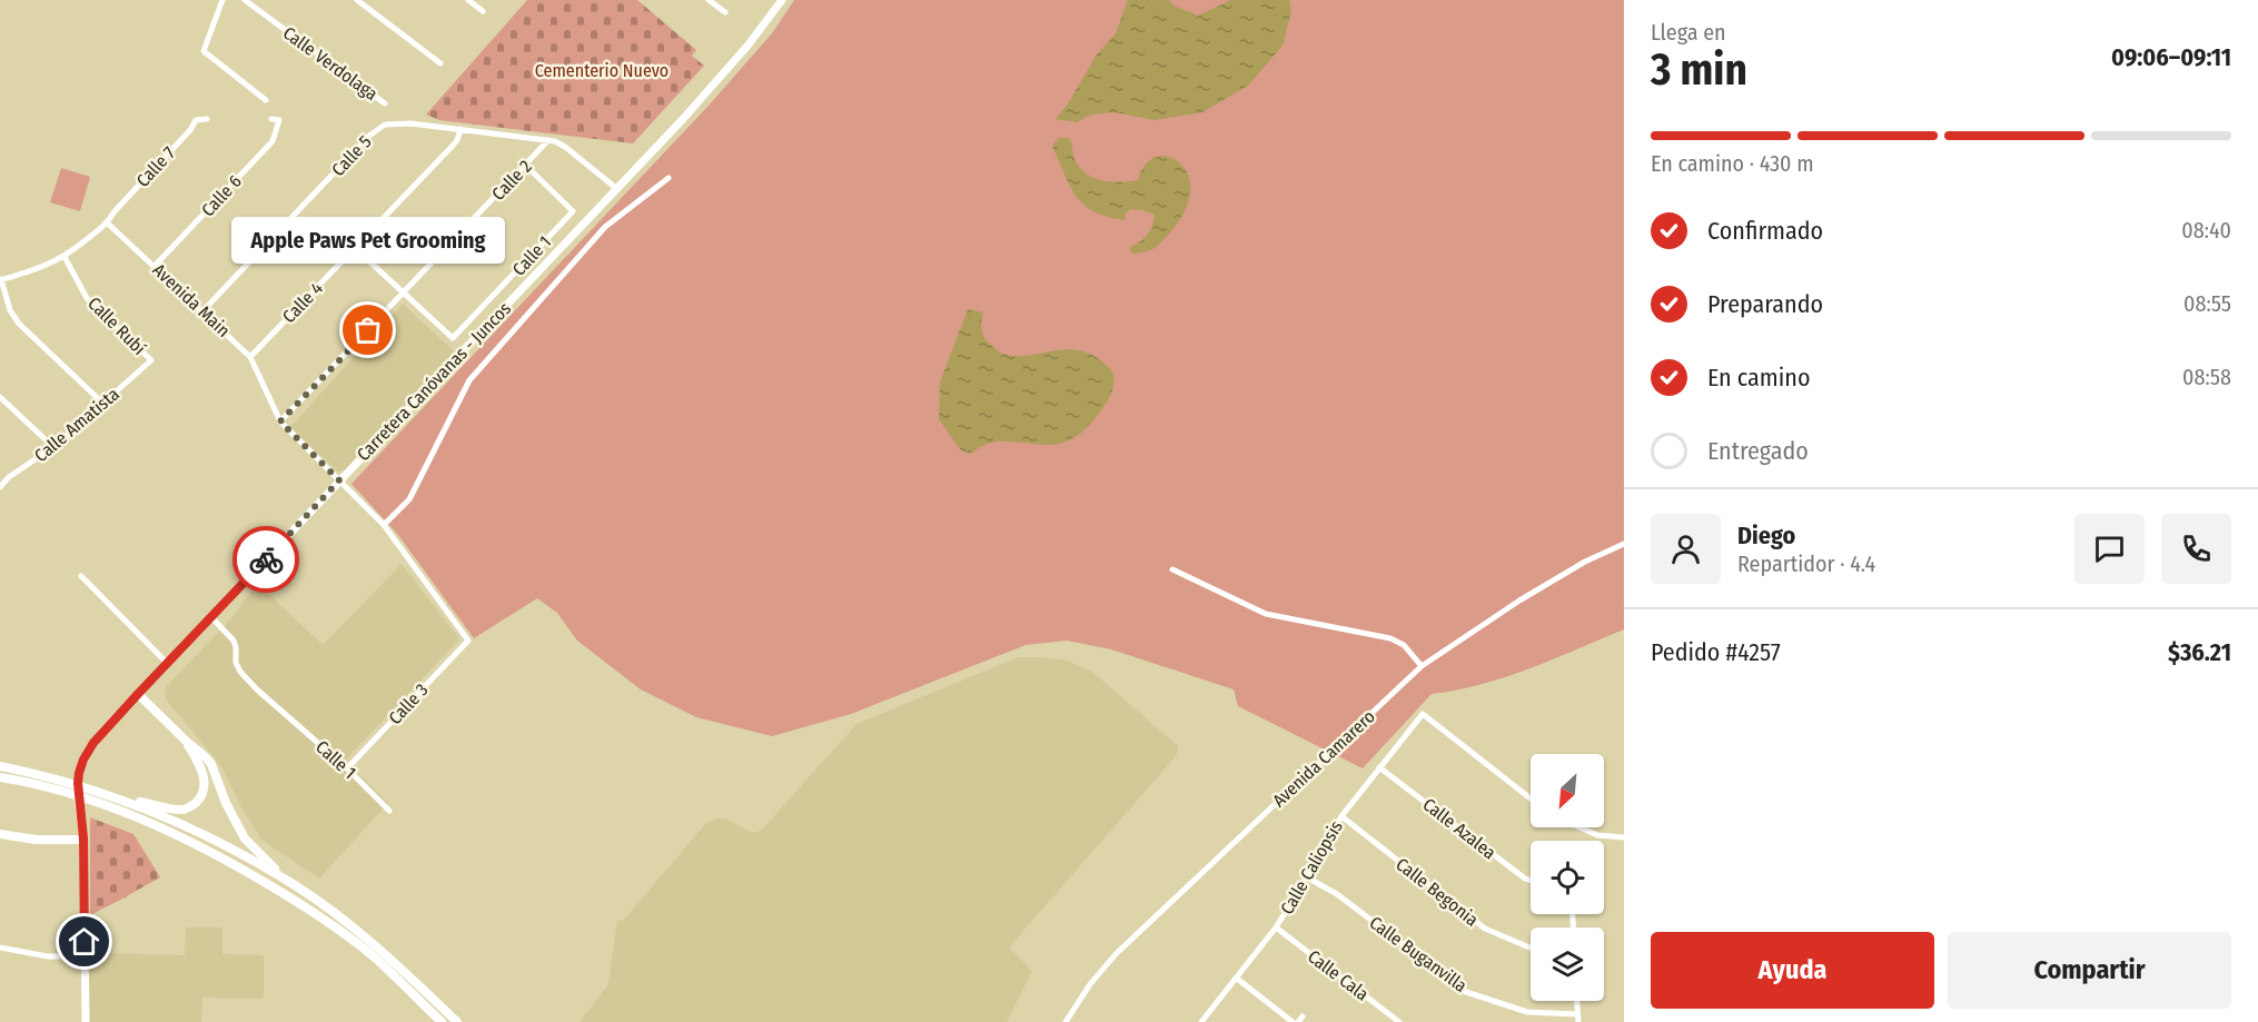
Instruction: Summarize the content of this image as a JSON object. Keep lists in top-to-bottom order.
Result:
{
  "streets": {
    "main road": ["Carretera Canóvanas - Juncos"],
    "street": [
      "Calle Verdolaga",
      "Calle 5",
      "Calle 7",
      "Calle 2",
      "Calle 6",
      "Calle 1",
      "Avenida Main",
      "Calle 4",
      "Calle Rubí",
      "Calle Amatista",
      "Calle 3",
      "Avenida Camarero",
      "Calle Azalea",
      "Calle Caliopsis",
      "Calle Begonia",
      "Calle Buganvilla",
      "Calle Cala"
    ]
  },
  "crossings": [
    ["Calle 5", "Calle 2"],
    ["Calle 5", "Avenida Main"],
    ["Calle 5", "Calle 4"],
    ["Calle 5", "Carretera Canóvanas - Juncos"],
    ["Calle 7", "Avenida Main"],
    ["Calle 2", "Calle 1"],
    ["Calle 2", "Avenida Main"],
    ["Calle 6", "Avenida Main"],
    ["Calle 1", "Calle 4"],
    ["Calle 1", "Carretera Canóvanas - Juncos"],
    ["Calle 1", "Calle 3"],
    ["Avenida Main", "Calle 4"],
    ["Avenida Main", "Carretera Canóvanas - Juncos"],
    ["Calle Rubí", "Calle Amatista"],
    ["Calle Azalea", "Calle Caliopsis"],
    ["Calle Caliopsis", "Calle Begonia"],
    ["Calle Caliopsis", "Calle Buganvilla"],
    ["Calle Caliopsis", "Calle Cala"]
  ],
  "parks": ["Cementerio Nuevo"],
  "places": ["Apple Paws Pet Grooming"],
  "north": "bottom left",
  "page": {
    "heading": ["3 min", "Llega en", "09:06–09:11"],
    "panel": [
      "Diego",
      "Repartidor · 4.4",
      "Pedido #4257",
      "$36.21"
    ],
    "bar": "En camino · 430 m",
    "list": [
      ["Confirmado", "08:40"],
      ["Preparando", "08:55"],
      ["En camino", "08:58"],
      "Entregado"
    ],
    "bubble": "Apple Paws Pet Grooming",
    "buttons": ["Ayuda", "Compartir"]
  }
}
